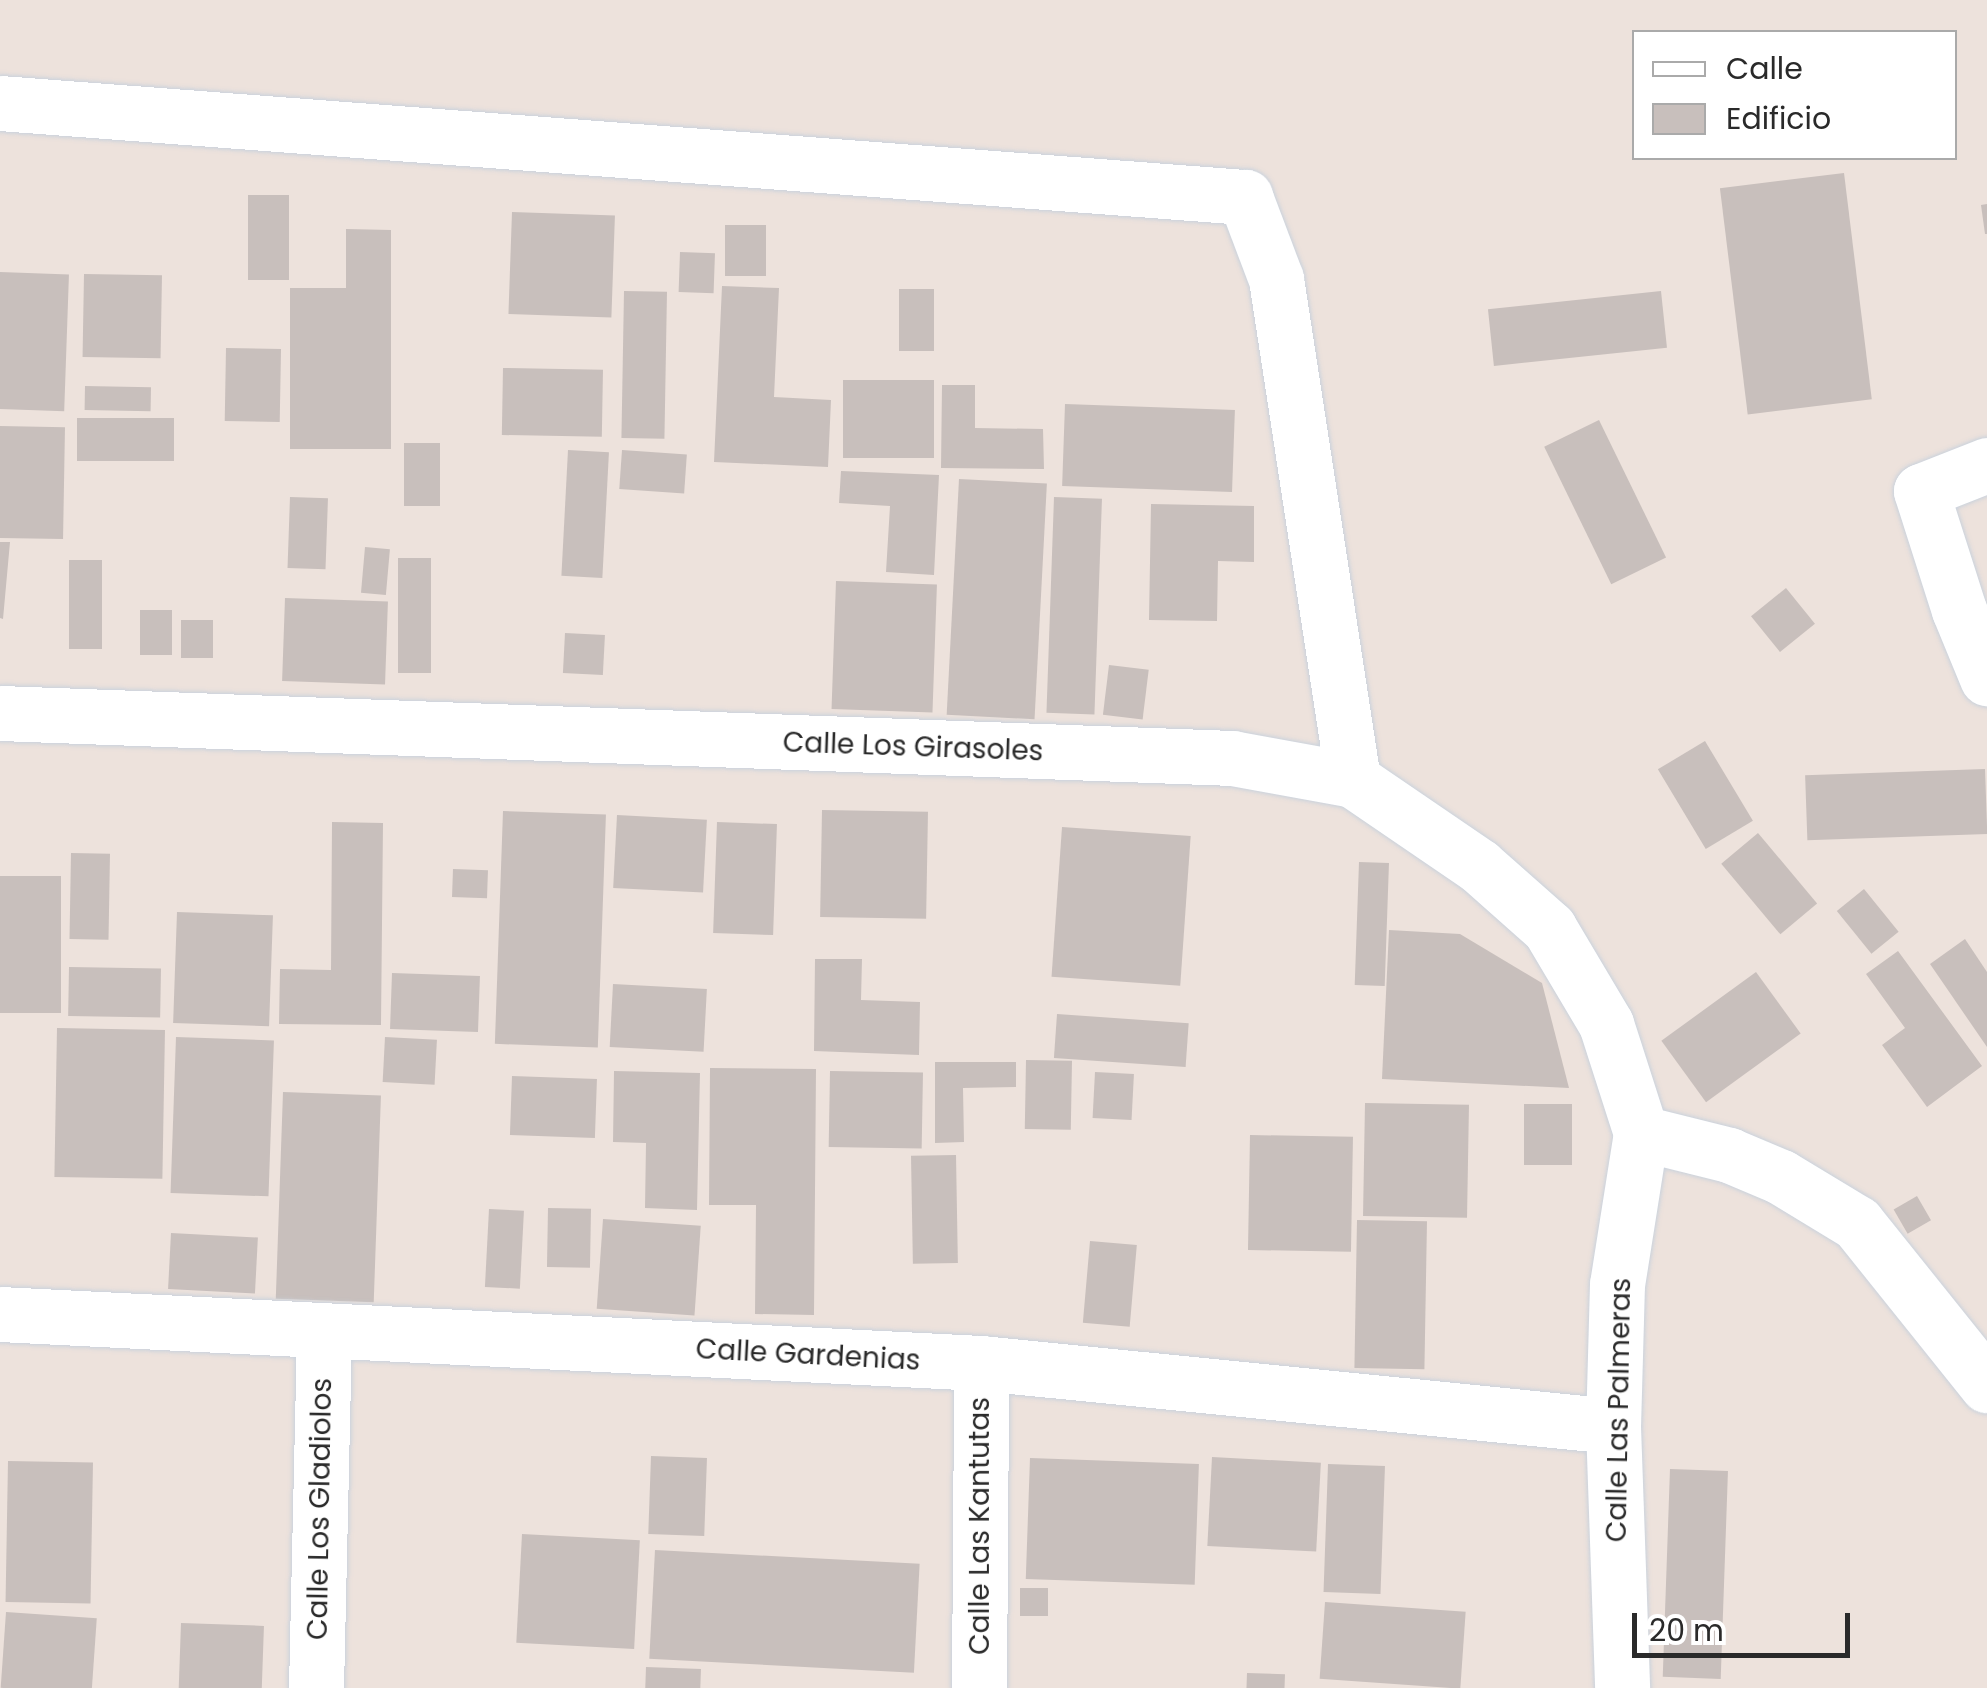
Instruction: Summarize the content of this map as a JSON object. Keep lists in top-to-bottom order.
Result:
{
  "streets": {
    "street": [
      "Calle Los Girasoles",
      "Calle Gardenias",
      "Calle Las Palmeras",
      "Calle Los Gladiolos",
      "Calle Las Kantutas"
    ]
  },
  "crossings": [
    ["Calle Los Girasoles", "Calle Las Palmeras"],
    ["Calle Gardenias", "Calle Las Palmeras"],
    ["Calle Gardenias", "Calle Los Gladiolos"],
    ["Calle Gardenias", "Calle Las Kantutas"]
  ],
  "legend": ["Calle", "Edificio"],
  "scale_bar": "20 m"
}
